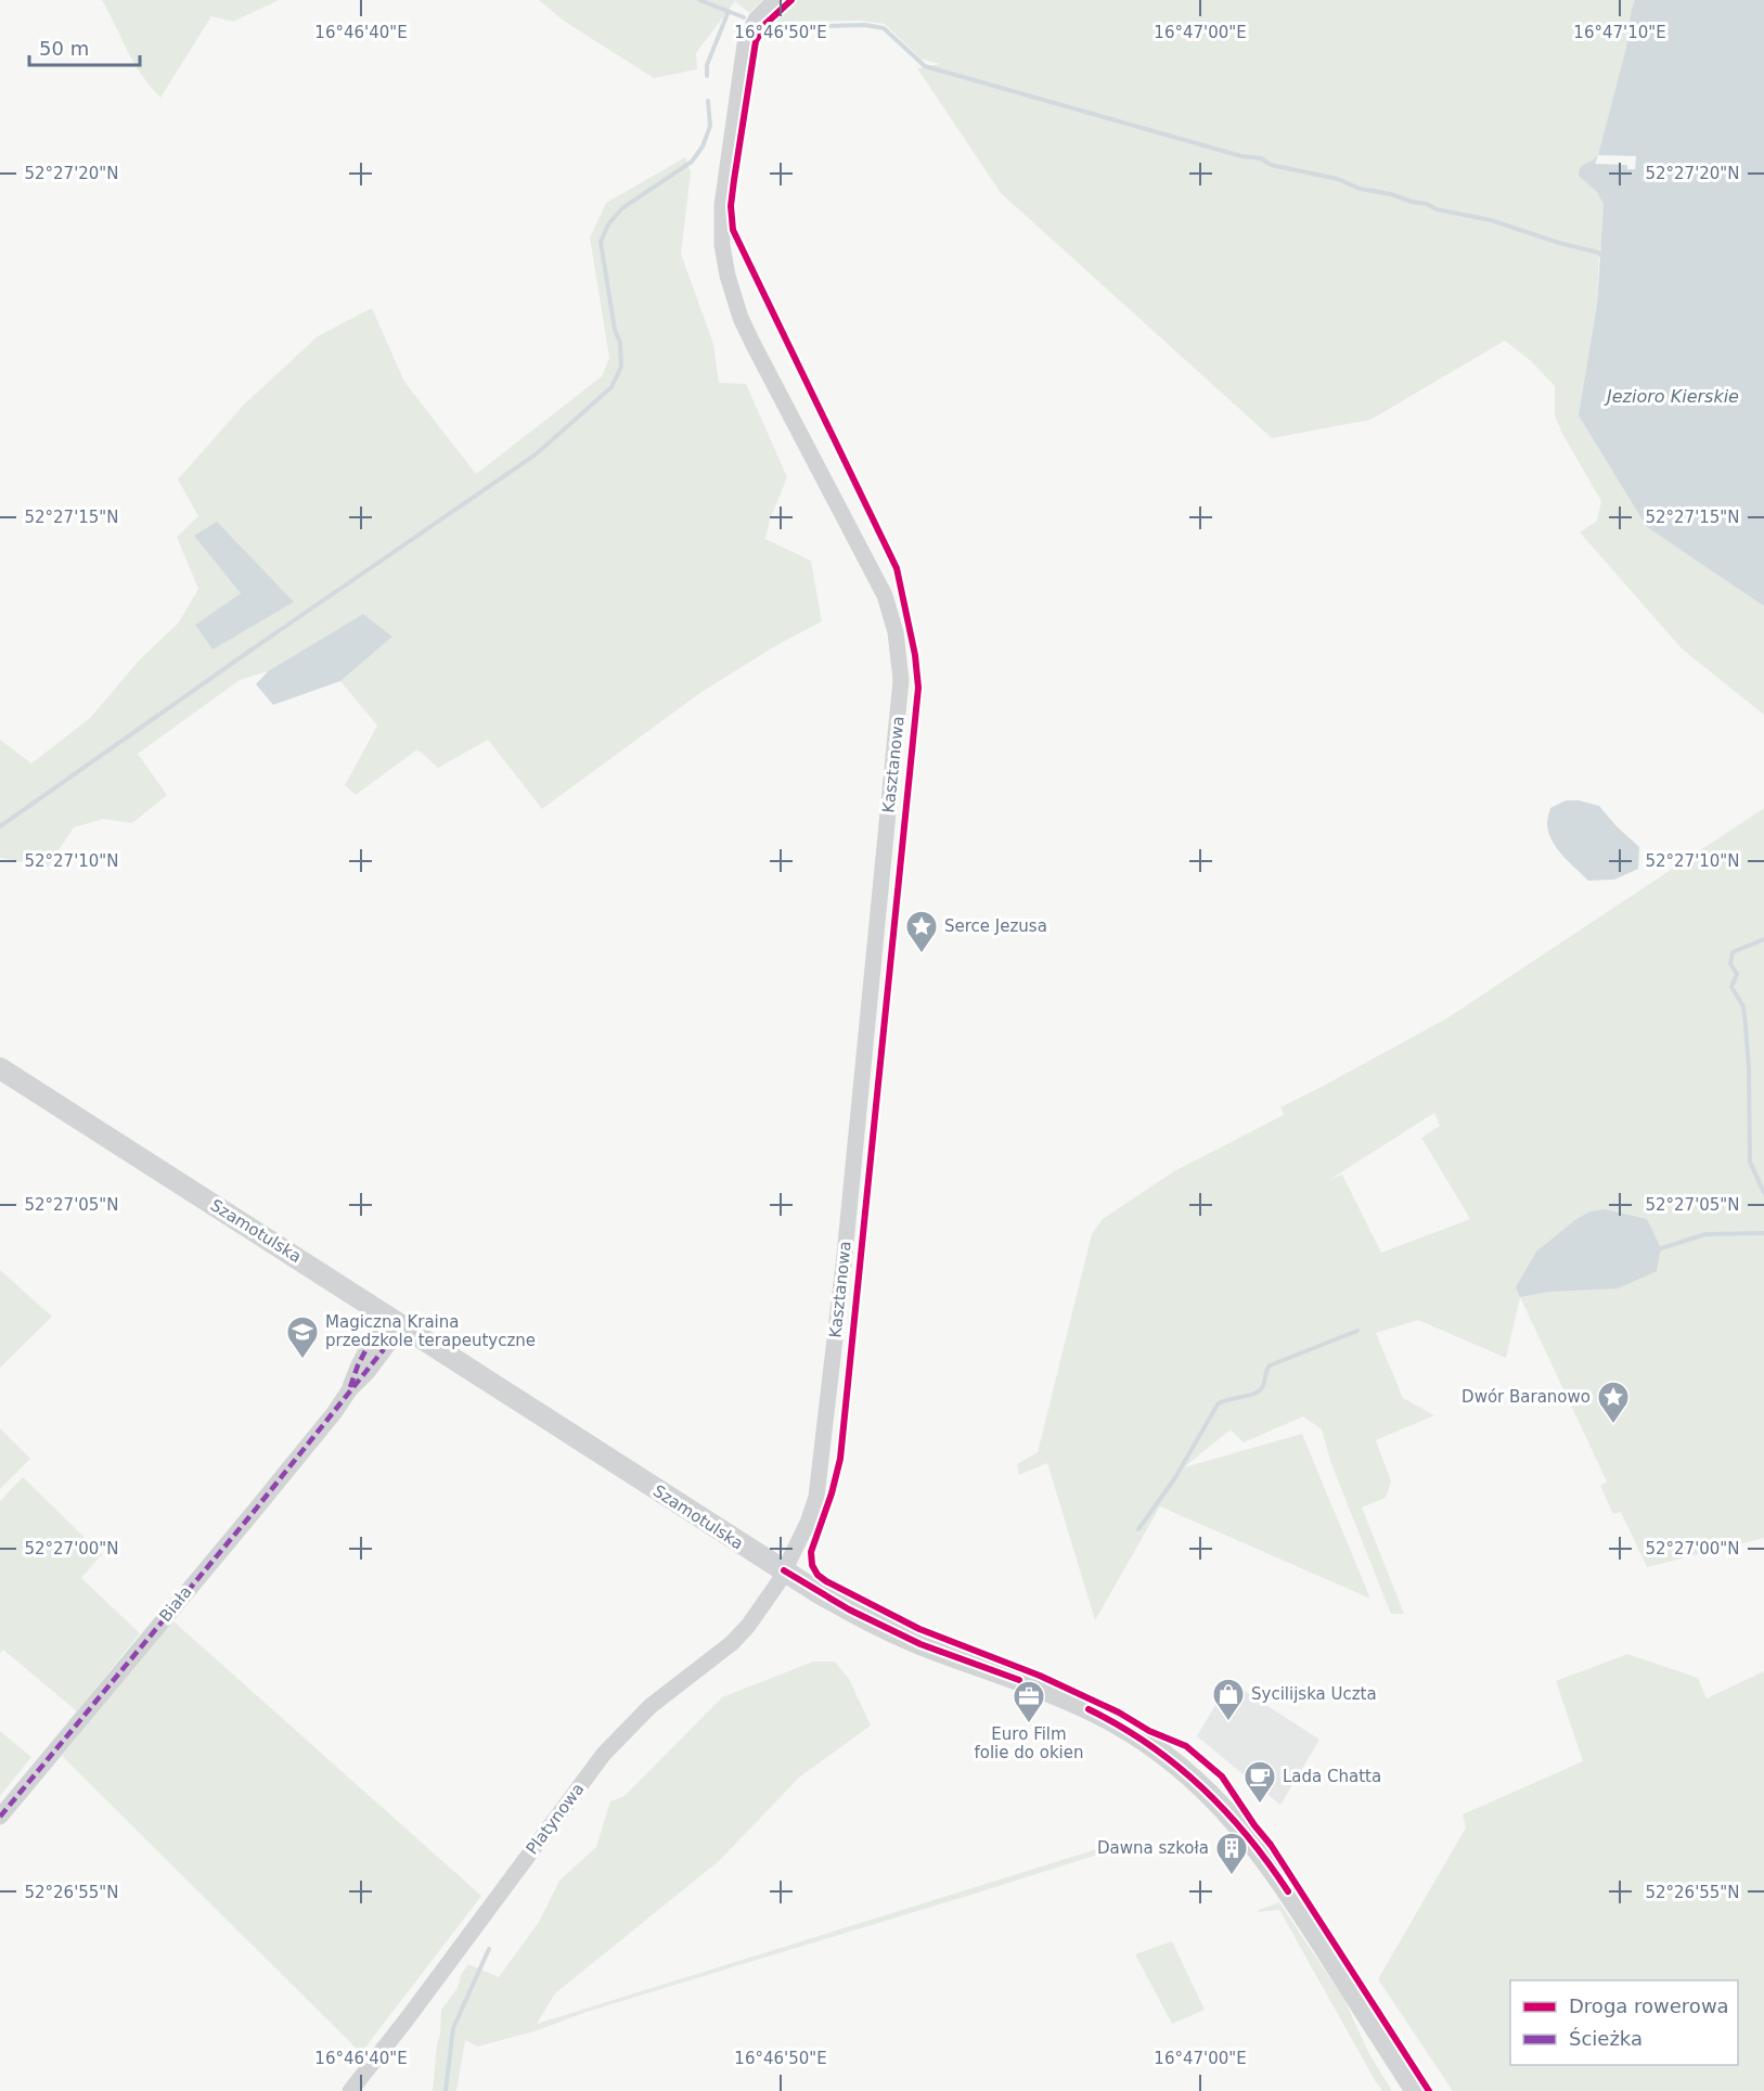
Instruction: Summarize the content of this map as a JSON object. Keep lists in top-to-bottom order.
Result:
{
  "streets": {
    "street": [
      "Kasztanowa",
      "Szamotulska",
      "Biała",
      "Platynowa"
    ]
  },
  "crossings": [
    ["Kasztanowa", "Szamotulska"],
    ["Kasztanowa", "Platynowa"],
    ["Szamotulska", "Biała"],
    ["Szamotulska", "Platynowa"]
  ],
  "water": ["Jezioro Kierskie"],
  "places": {
    "place": ["Serce Jezusa", "Dwór Baranowo"],
    "school or university": ["Magiczna Kraina przedzkole terapeutyczne"],
    "shop": ["Sycilijska Uczta"],
    "office": ["Euro Film folie do okien"],
    "cafe": ["Lada Chatta"],
    "building": ["Dawna szkoła"]
  },
  "legend": ["Droga rowerowa", "Ścieżka"],
  "scale_bar": "50 m",
  "coordinates": [
    "16°46'40\"E",
    "16°46'50\"E",
    "16°47'00\"E",
    "16°47'10\"E",
    "52°27'20\"N",
    "52°27'15\"N",
    "52°27'10\"N",
    "52°27'05\"N",
    "52°27'00\"N",
    "52°26'55\"N"
  ]
}
